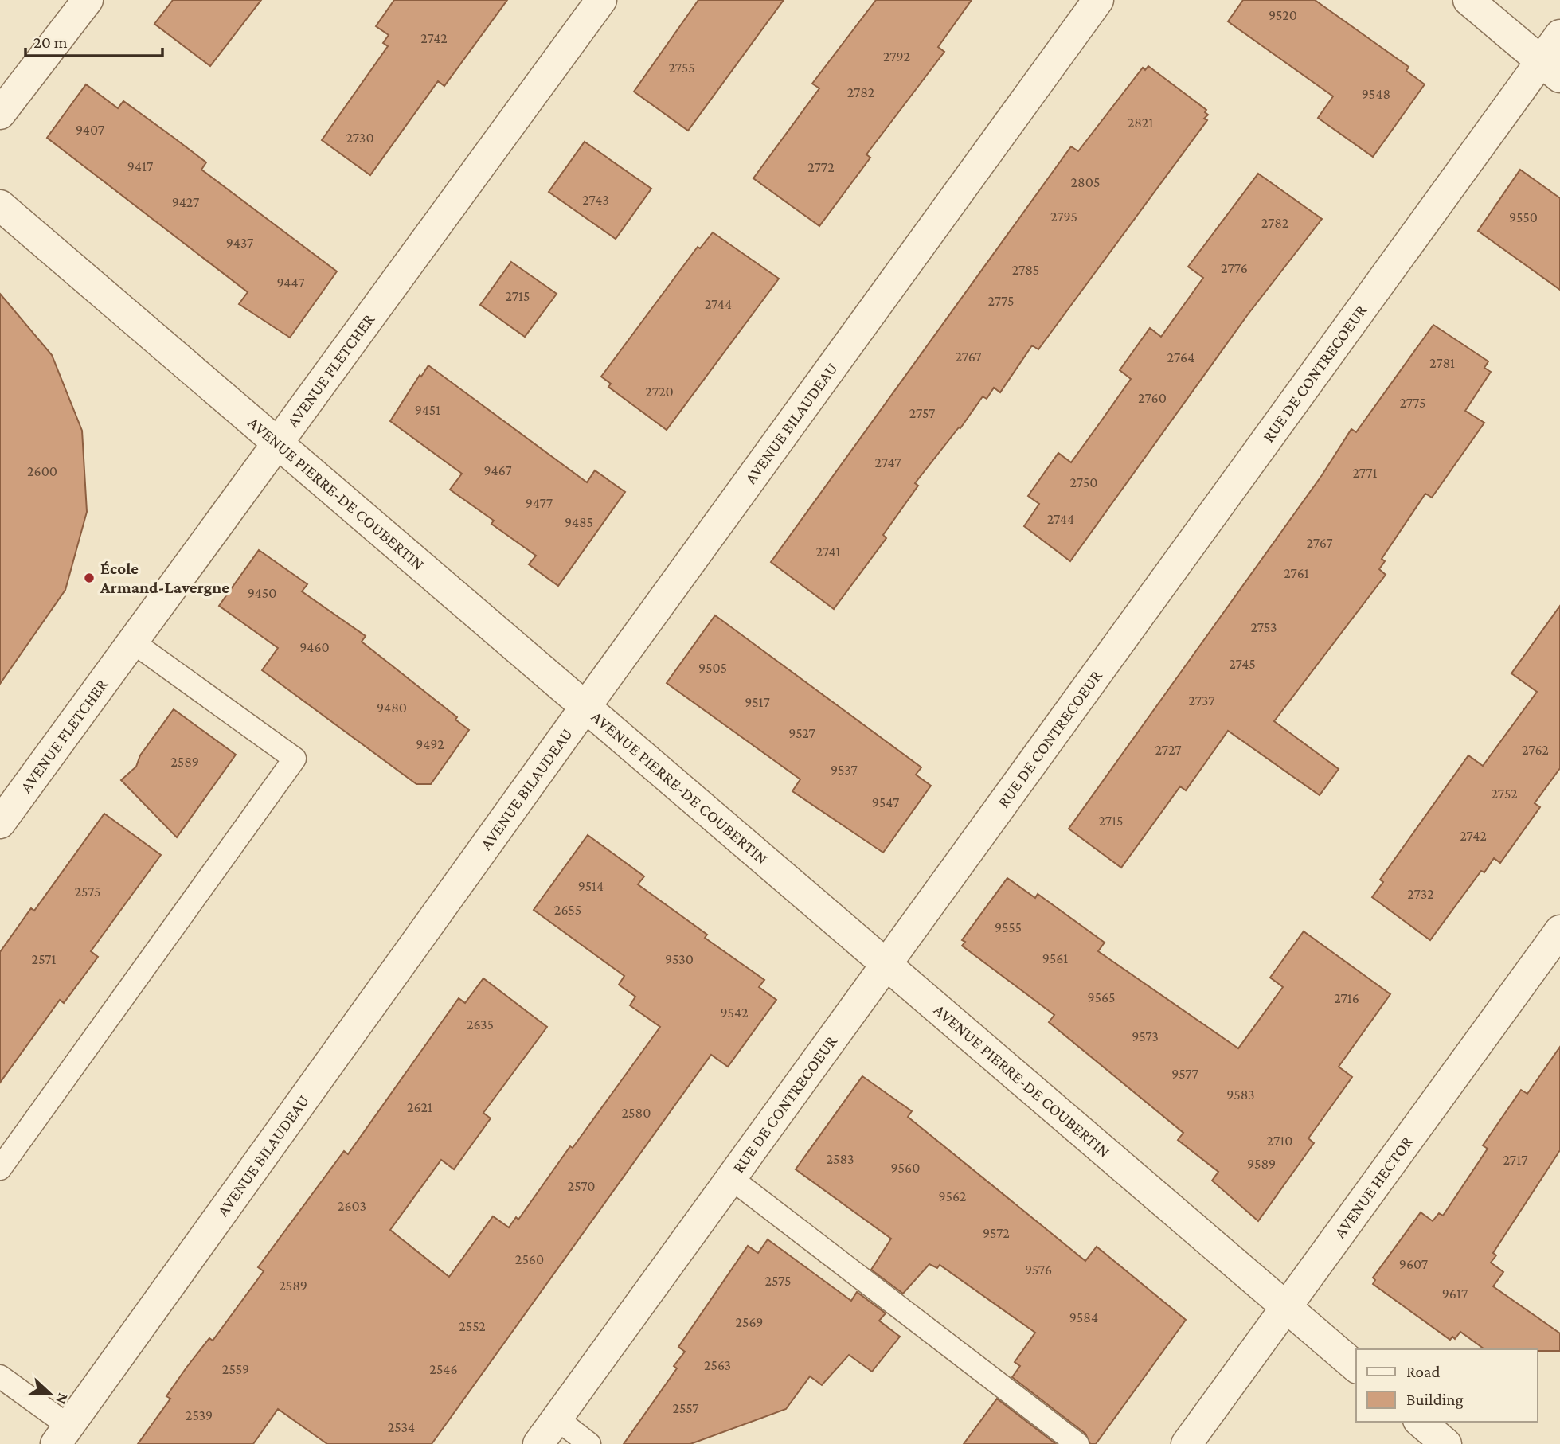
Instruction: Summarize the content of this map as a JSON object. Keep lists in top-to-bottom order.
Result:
{
  "streets": {
    "street": [
      "AVENUE FLETCHER",
      "RUE DE CONTRECOEUR",
      "AVENUE BILAUDEAU",
      "AVENUE PIERRE-DE COUBERTIN",
      "AVENUE HECTOR"
    ]
  },
  "crossings": [
    ["AVENUE FLETCHER", "AVENUE PIERRE-DE COUBERTIN"],
    ["RUE DE CONTRECOEUR", "AVENUE PIERRE-DE COUBERTIN"],
    ["AVENUE BILAUDEAU", "AVENUE PIERRE-DE COUBERTIN"],
    ["AVENUE PIERRE-DE COUBERTIN", "AVENUE HECTOR"]
  ],
  "places": ["École Armand-Lavergne"],
  "house_numbers": [
    "9520",
    "2742",
    "2792",
    "2755",
    "2782",
    "9548",
    "2821",
    "9407",
    "2730",
    "9417",
    "2772",
    "2805",
    "2743",
    "9427",
    "2795",
    "9550",
    "2782",
    "9437",
    "2776",
    "2785",
    "9447",
    "2715",
    "2775",
    "2744",
    "2767",
    "2764",
    "2781",
    "2720",
    "2760",
    "2775",
    "9451",
    "2757",
    "2747",
    "9467",
    "2600",
    "2771",
    "2750",
    "9477",
    "2744",
    "9485",
    "2767",
    "2741",
    "2761",
    "9450",
    "2753",
    "9460",
    "2745",
    "9505",
    "2737",
    "9517",
    "9480",
    "9527",
    "9492",
    "2727",
    "2762",
    "2589",
    "9537",
    "2752",
    "9547",
    "2715",
    "2742",
    "9514",
    "2575",
    "2732",
    "2655",
    "9555",
    "9561",
    "2571",
    "9530",
    "9565",
    "2716",
    "9542",
    "2635",
    "9573",
    "9577",
    "9583",
    "2621",
    "2580",
    "2710",
    "2583",
    "2717",
    "9589",
    "9560",
    "2570",
    "9562",
    "2603",
    "9572",
    "2560",
    "9607",
    "9576",
    "2575",
    "2589",
    "9617",
    "9584",
    "2569",
    "2552",
    "2563",
    "2559",
    "2546",
    "2557",
    "2539",
    "2534"
  ],
  "legend": ["Road", "Building"],
  "scale_bar": "20 m",
  "north": "right"
}
